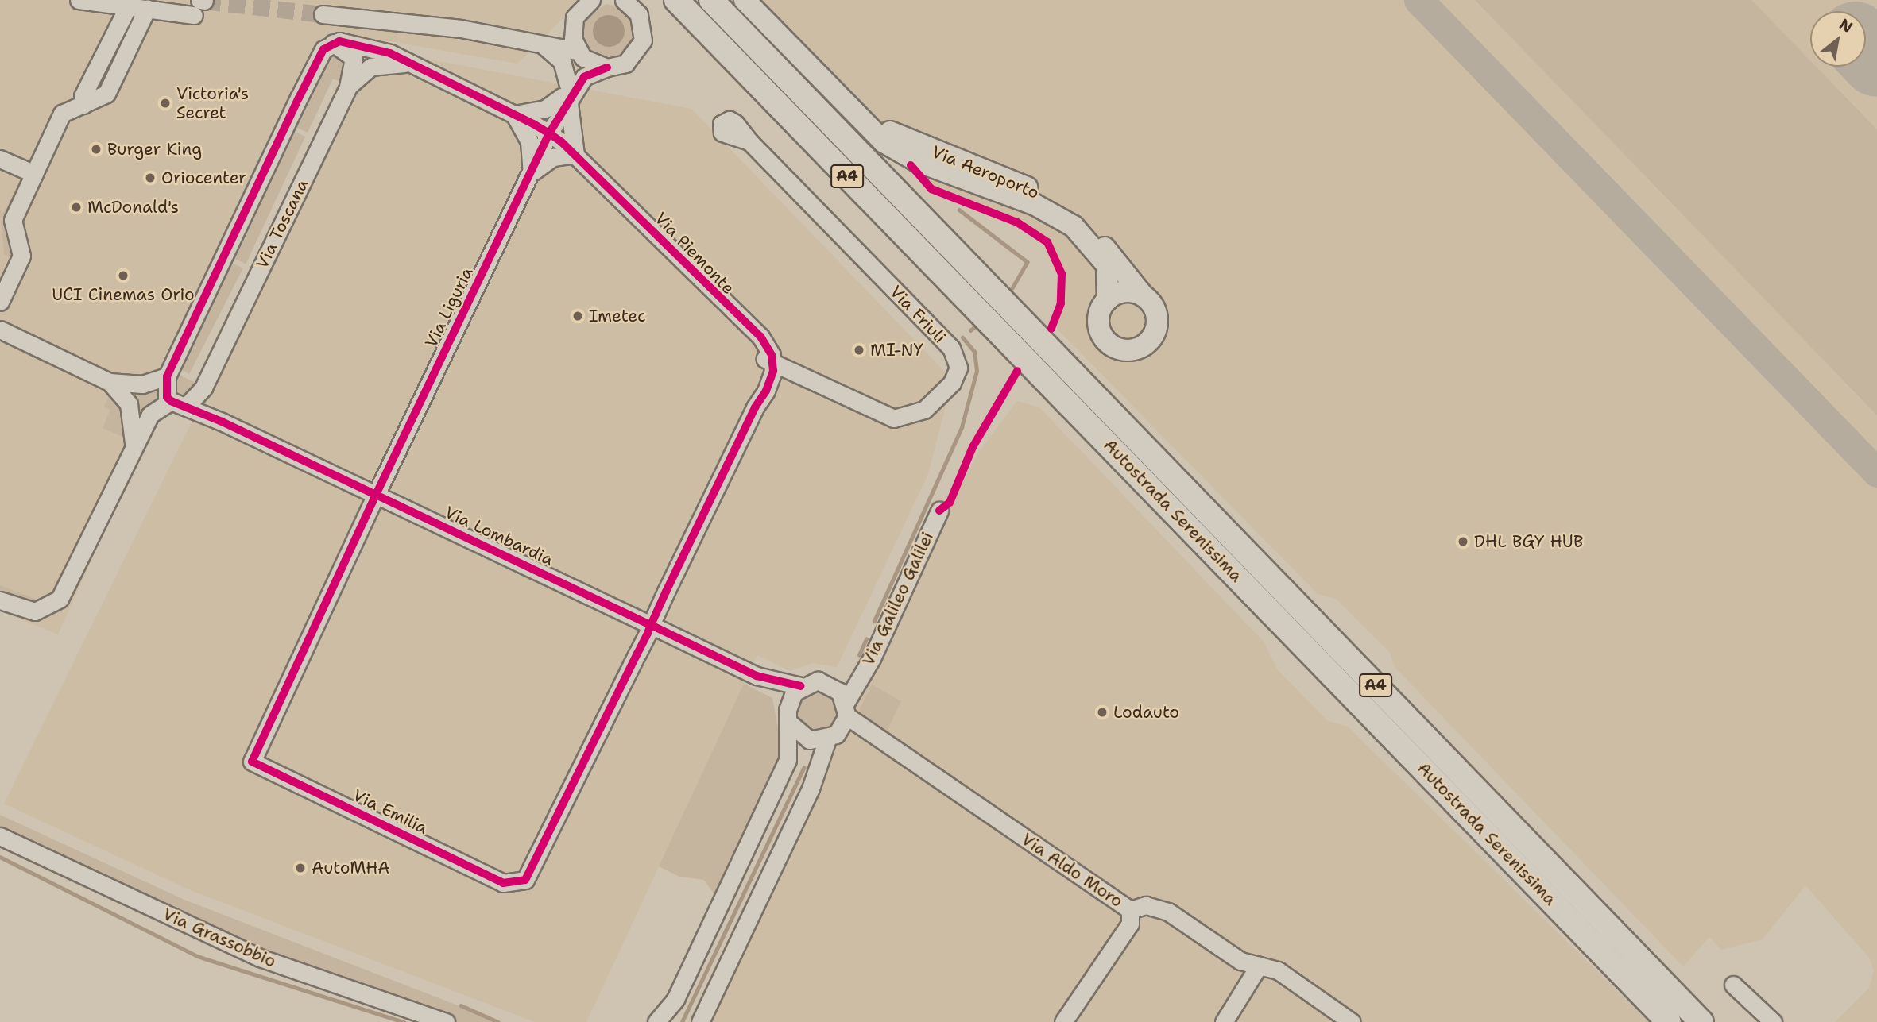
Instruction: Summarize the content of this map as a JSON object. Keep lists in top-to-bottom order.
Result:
{
  "streets": {
    "highway": ["A4", "Autostrada Serenissima"],
    "main road": ["Via Aeroporto"],
    "street": [
      "Via Toscana",
      "Via Piemonte",
      "Via Liguria",
      "Via Friuli",
      "Via Lombardia",
      "Via Galileo Galilei",
      "Via Emilia",
      "Via Aldo Moro",
      "Via Grassobbio"
    ]
  },
  "crossings": [
    ["Via Toscana", "Via Piemonte"],
    ["Via Toscana", "Via Lombardia"],
    ["Via Piemonte", "Via Liguria"],
    ["Via Piemonte", "Via Friuli"],
    ["Via Piemonte", "Via Lombardia"],
    ["Via Piemonte", "Via Emilia"],
    ["Via Liguria", "Via Lombardia"],
    ["Via Liguria", "Via Emilia"],
    ["Via Lombardia", "Via Galileo Galilei"],
    ["Via Lombardia", "Via Emilia"],
    ["Via Lombardia", "Via Aldo Moro"],
    ["Via Galileo Galilei", "Via Aldo Moro"]
  ],
  "places": [
    "Victoria's Secret",
    "Burger King",
    "Oriocenter",
    "McDonald's",
    "UCI Cinemas Orio",
    "Imetec",
    "MI-NY",
    "DHL BGY HUB",
    "Lodauto",
    "AutoMHA"
  ],
  "north": "top right"
}
